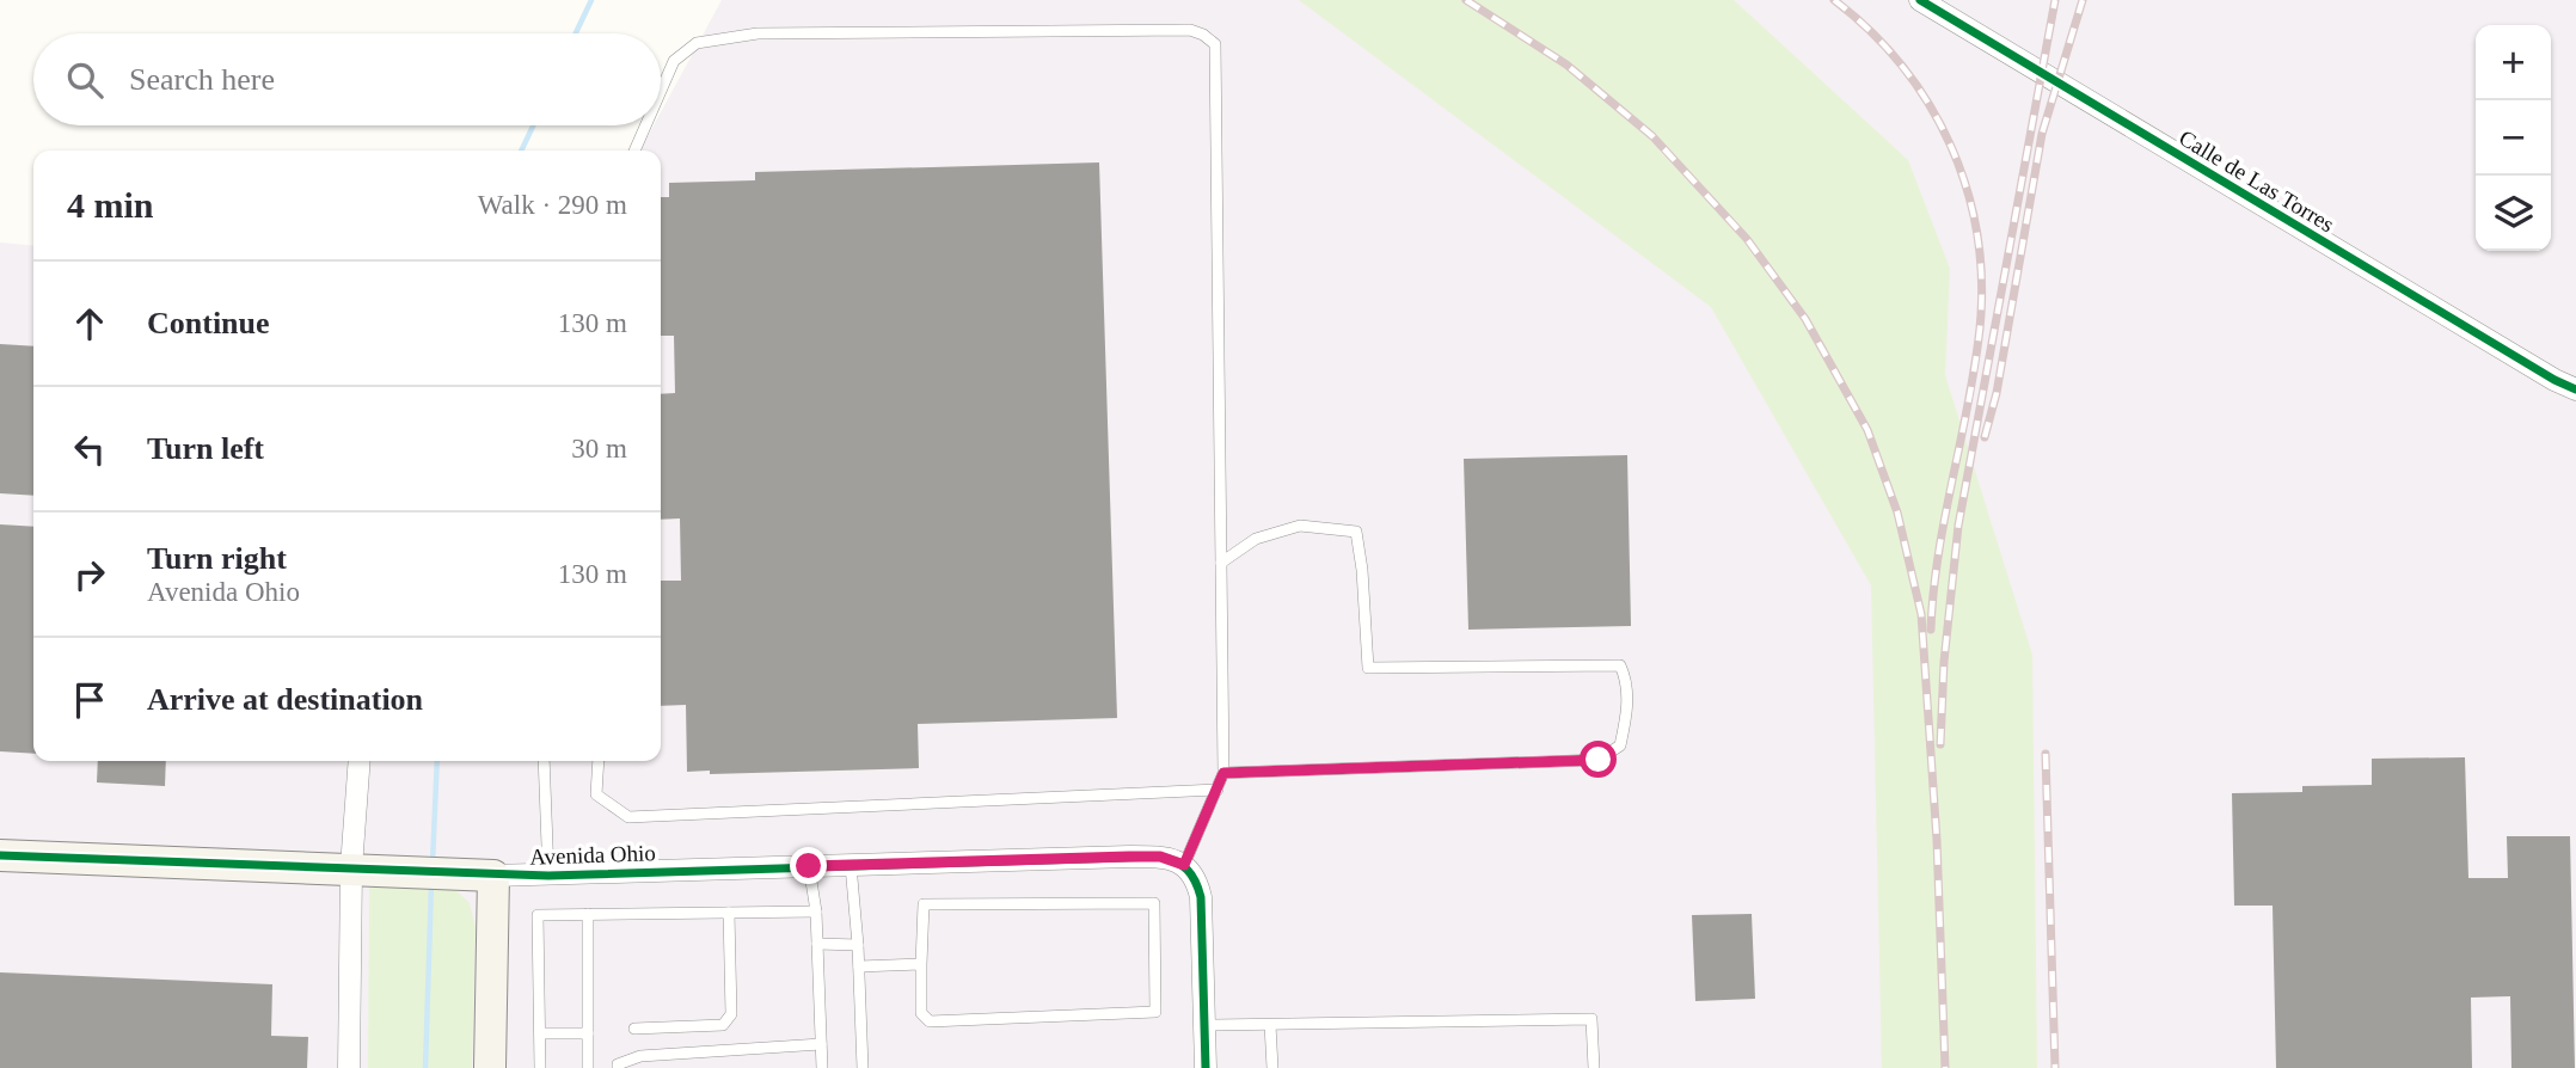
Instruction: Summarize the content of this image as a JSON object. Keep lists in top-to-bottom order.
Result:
{
  "streets": {
    "street": ["Calle de Las Torres", "Avenida Ohio"]
  },
  "page": {
    "map_buttons": ["+", "−"],
    "search": "Search here",
    "heading": ["4 min", "Walk · 290 m"],
    "list": [
      ["Continue", "130 m"],
      ["Turn left", "30 m"],
      ["Turn right", "Avenida Ohio", "130 m"],
      "Arrive at destination"
    ]
  }
}
